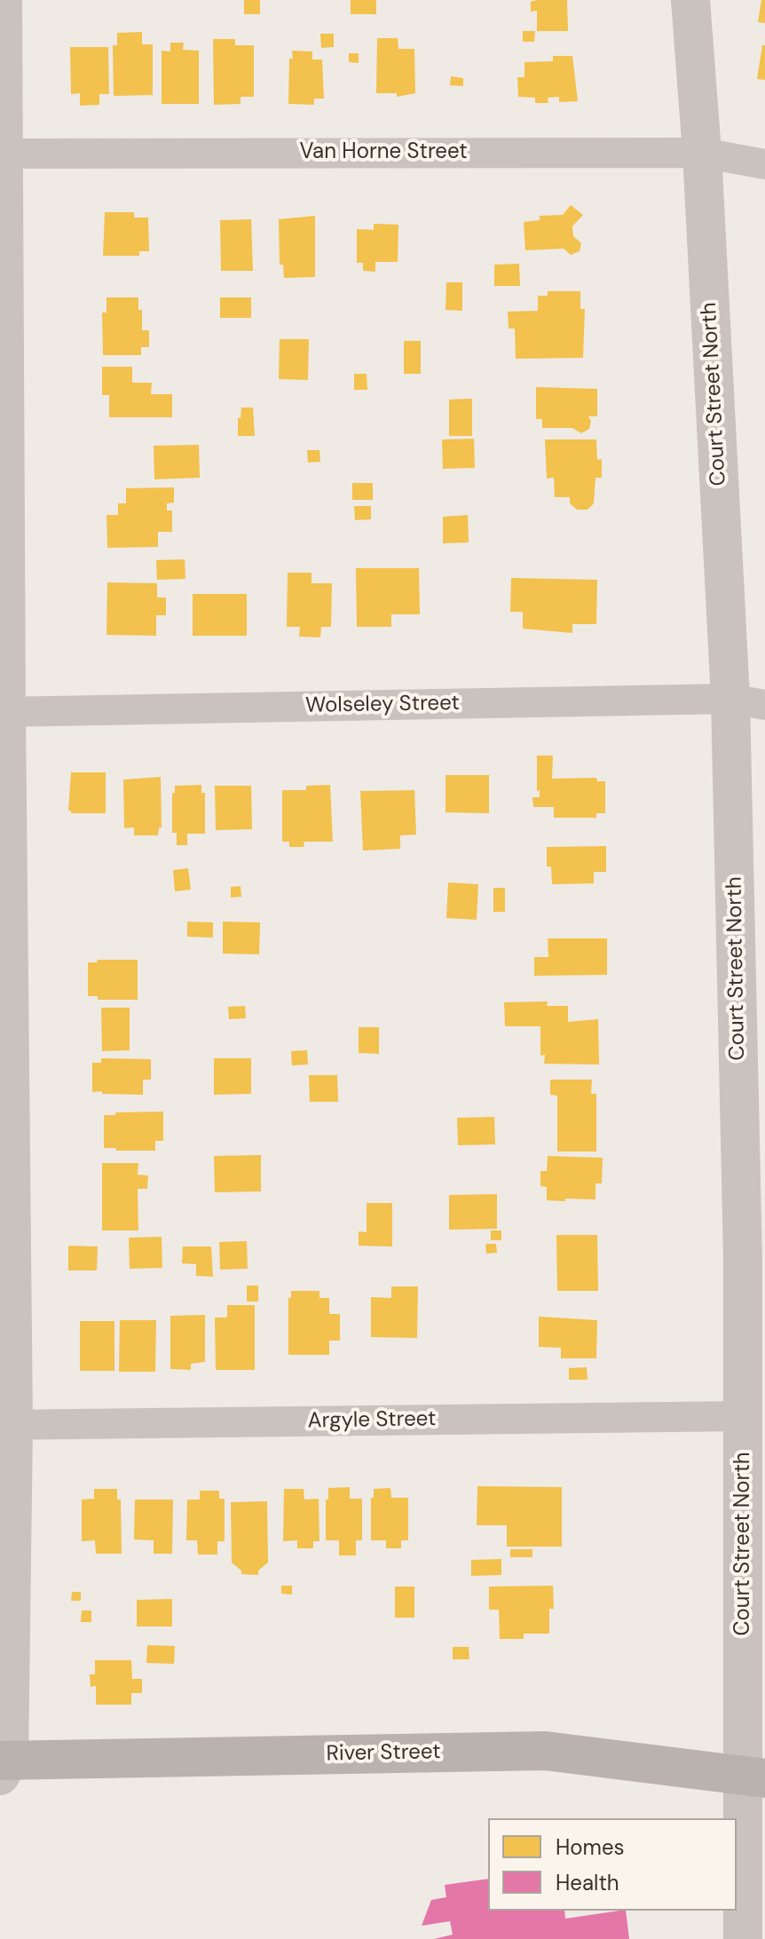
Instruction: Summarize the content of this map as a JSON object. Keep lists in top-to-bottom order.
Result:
{
  "streets": {
    "main road": ["River Street"],
    "street": [
      "Van Horne Street",
      "Court Street North",
      "Wolseley Street",
      "Argyle Street"
    ]
  },
  "crossings": [
    ["Van Horne Street", "Court Street North"],
    ["Court Street North", "Wolseley Street"],
    ["Court Street North", "Argyle Street"],
    ["Court Street North", "River Street"]
  ],
  "legend": ["Homes", "Health"]
}
